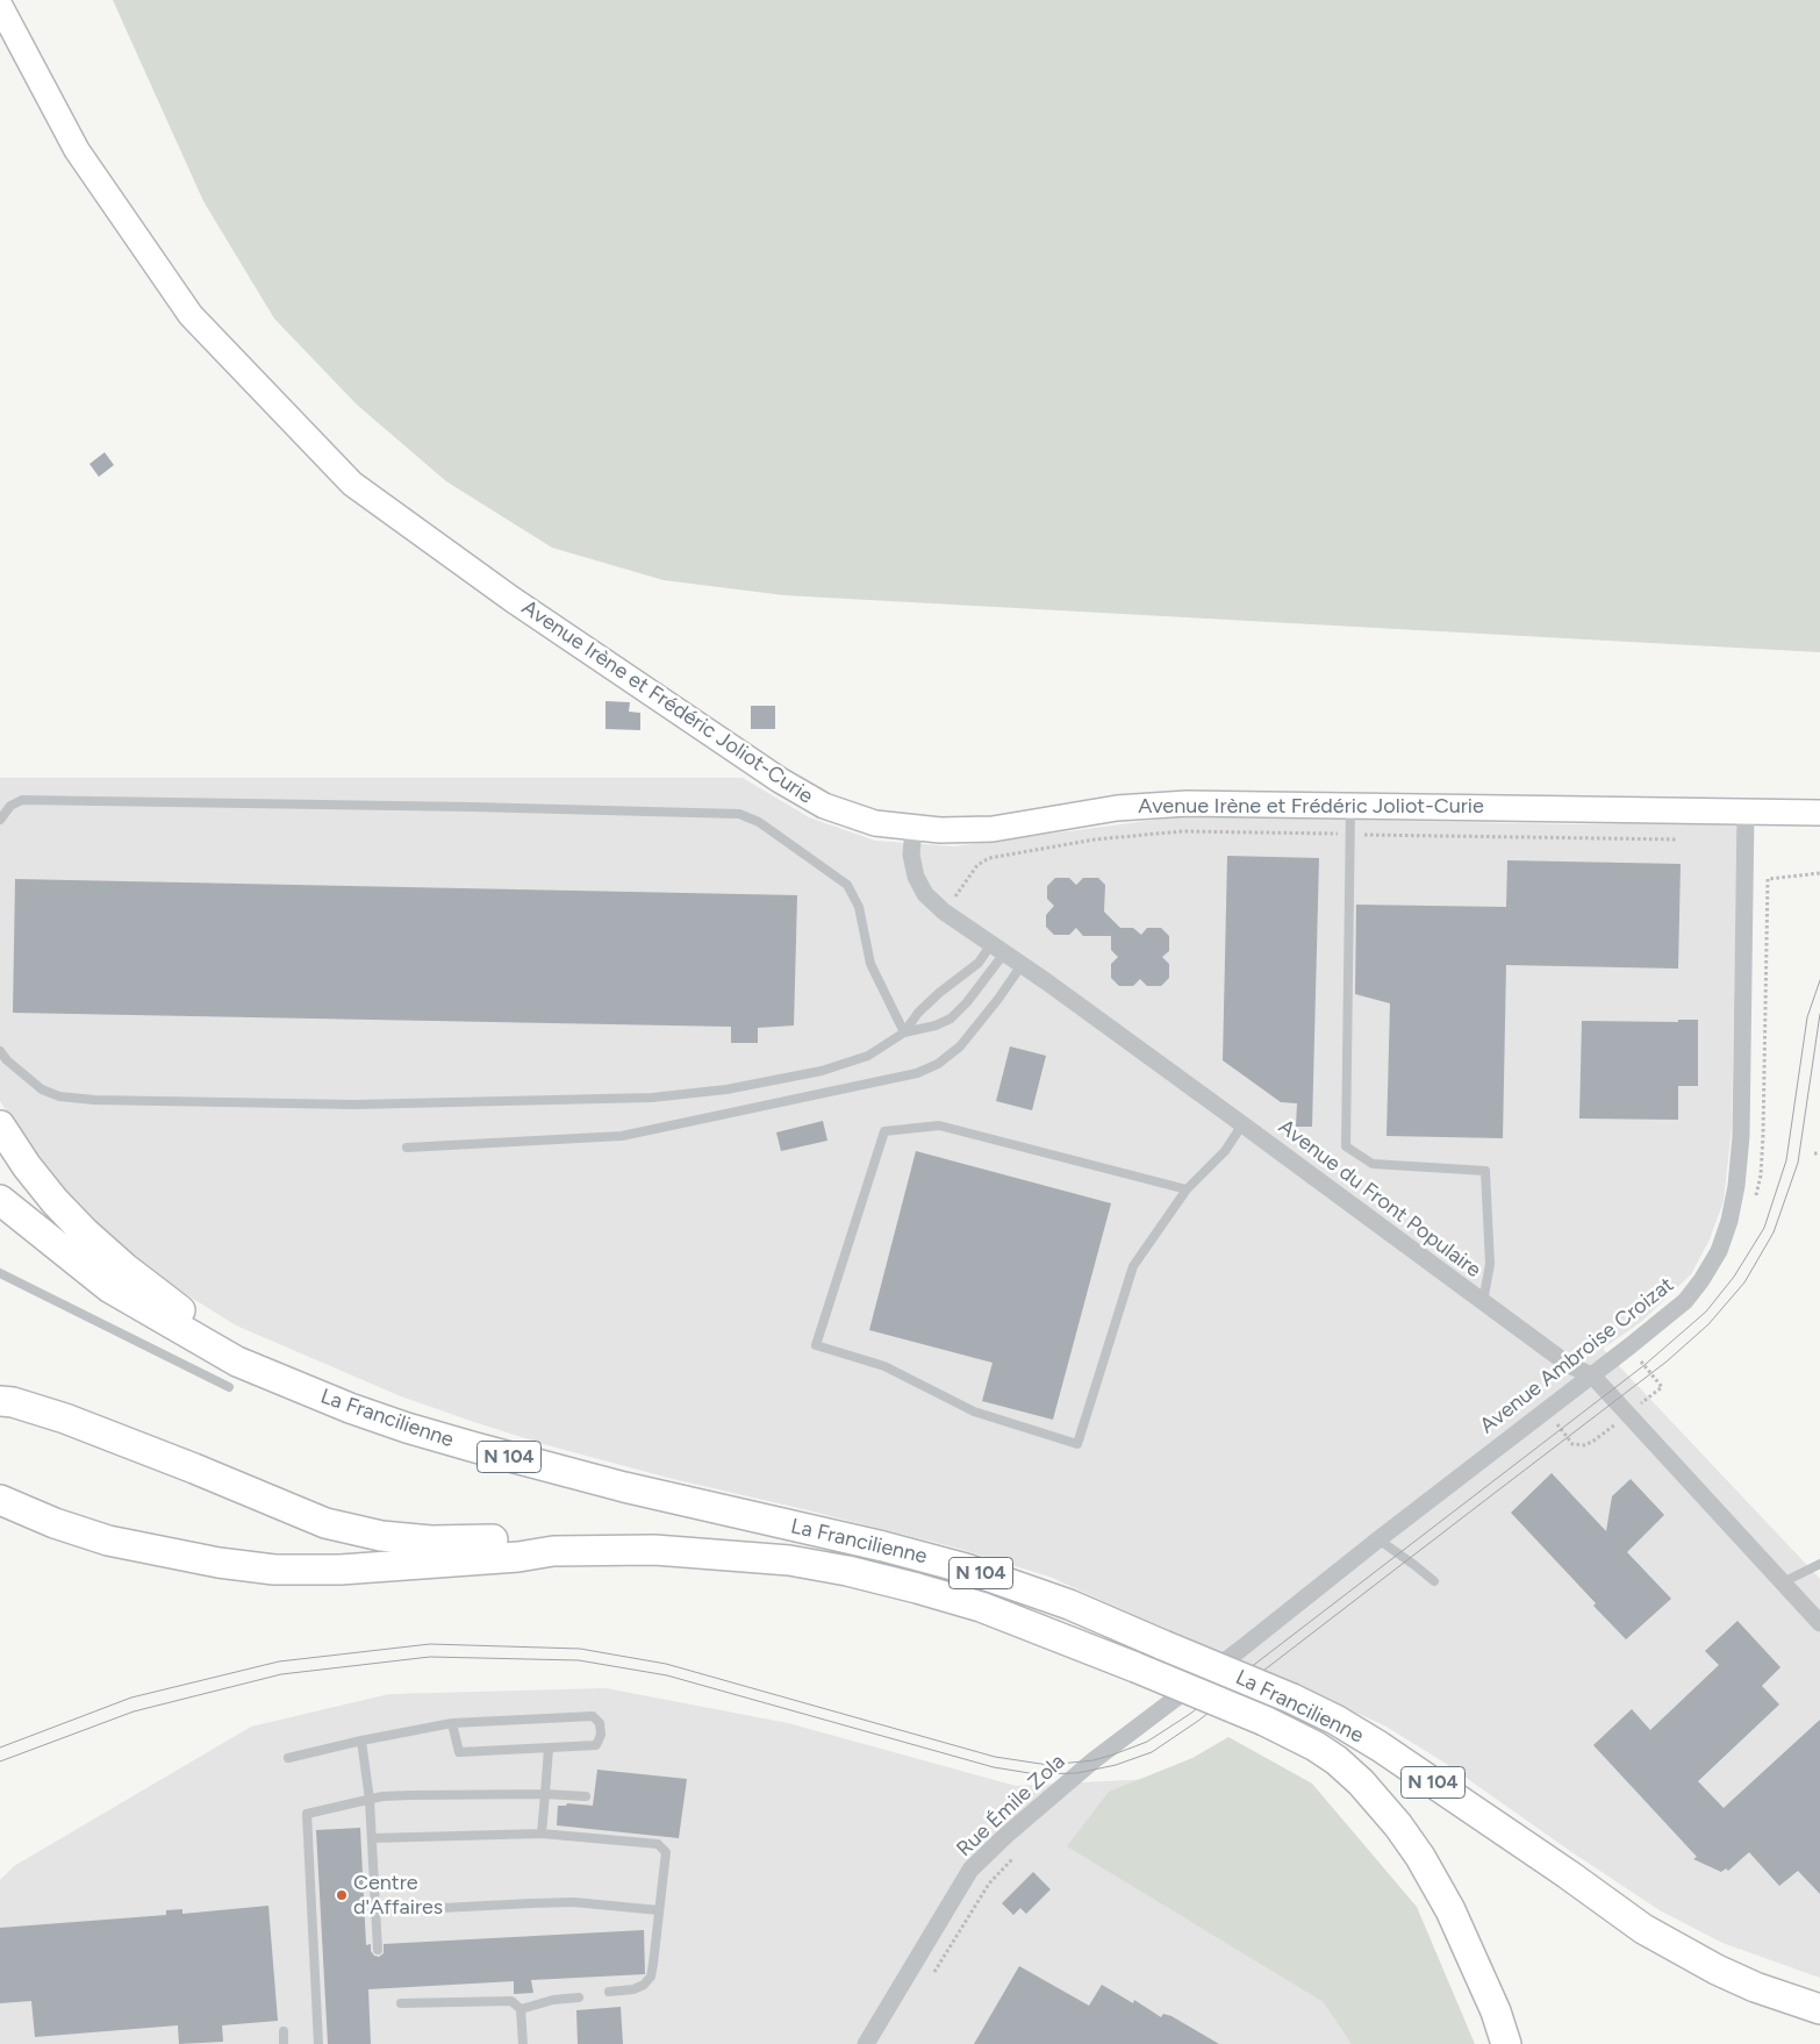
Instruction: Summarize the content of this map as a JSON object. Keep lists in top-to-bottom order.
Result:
{
  "streets": {
    "highway": ["La Francilienne", "N 104"],
    "main road": ["Avenue Irène et Frédéric Joliot-Curie"],
    "street": ["Avenue du Front Populaire", "Avenue Ambroise Croizat", "Rue Émile Zola"]
  },
  "crossings": [
    ["Avenue Irène et Frédéric Joliot-Curie", "Avenue du Front Populaire"],
    ["Avenue Irène et Frédéric Joliot-Curie", "Avenue Ambroise Croizat"],
    ["Avenue du Front Populaire", "Avenue Ambroise Croizat"],
    ["Avenue Ambroise Croizat", "Rue Émile Zola"]
  ],
  "places": ["Centre d'Affaires"]
}
